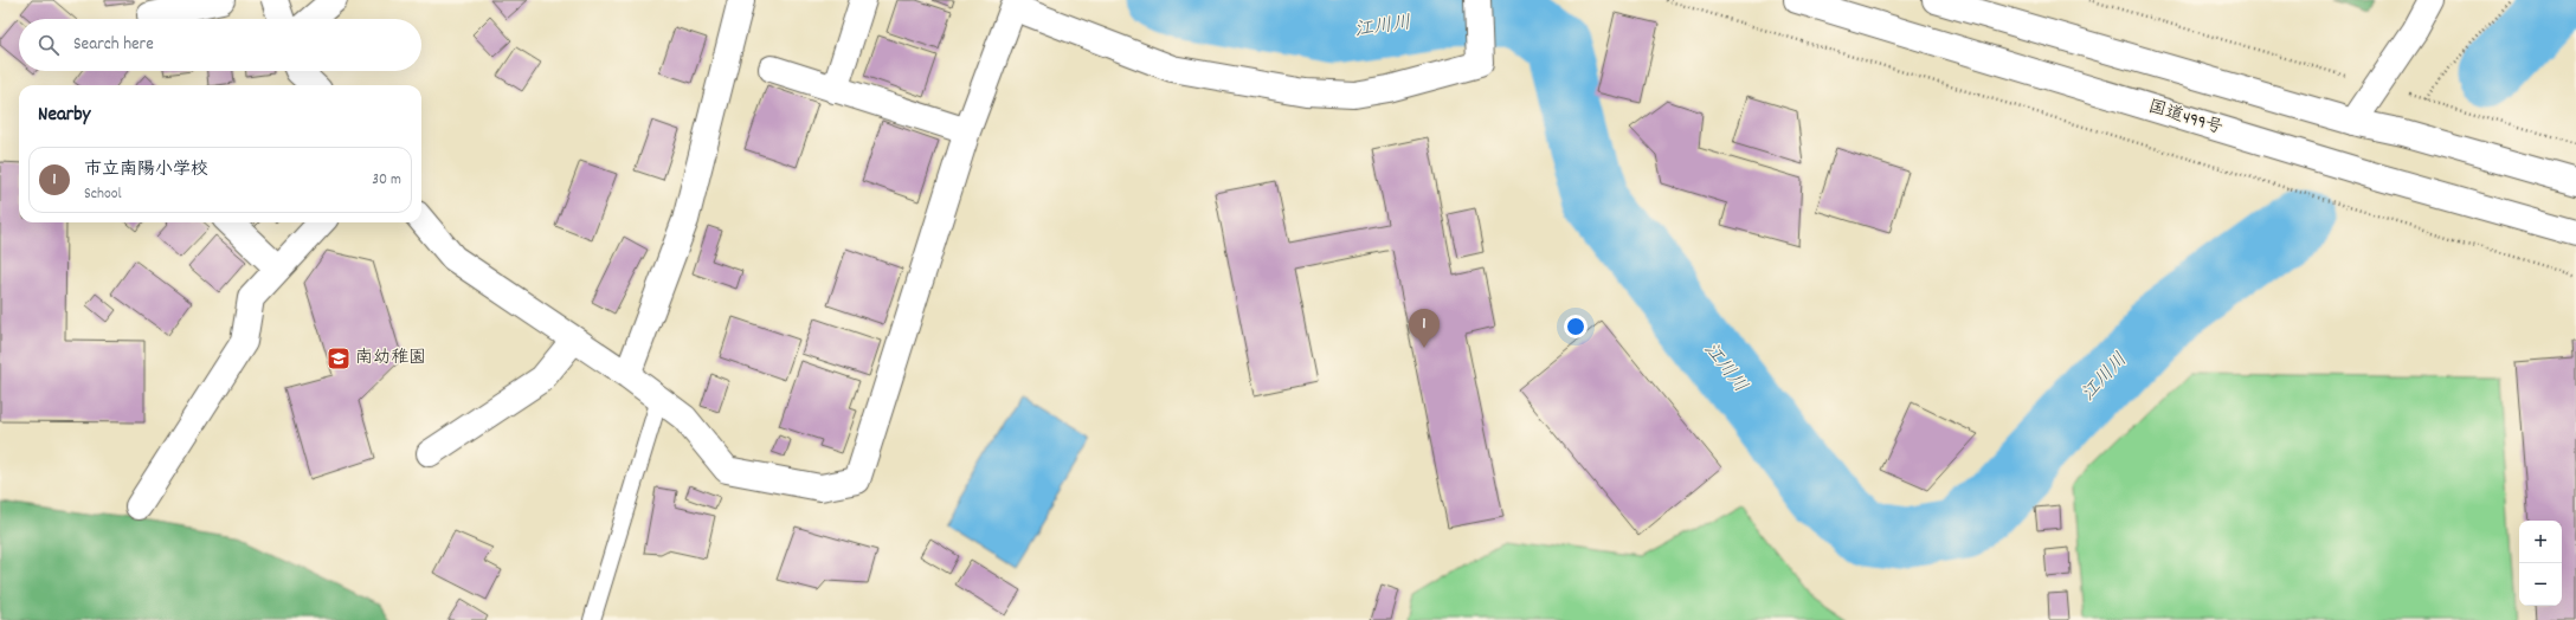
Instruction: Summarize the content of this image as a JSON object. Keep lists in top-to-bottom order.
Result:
{
  "streets": {
    "main road": ["国道499号"]
  },
  "water": ["江川川"],
  "places": {
    "school or university": ["南幼稚園"]
  },
  "page": {
    "search": "Search here",
    "heading": "Nearby",
    "list": [
      {
        "mark": "1",
        "name": "市立南陽小学校",
        "note": "School",
        "value": "30 m"
      }
    ],
    "pins": "1",
    "map_buttons": ["+", "−"]
  }
}
